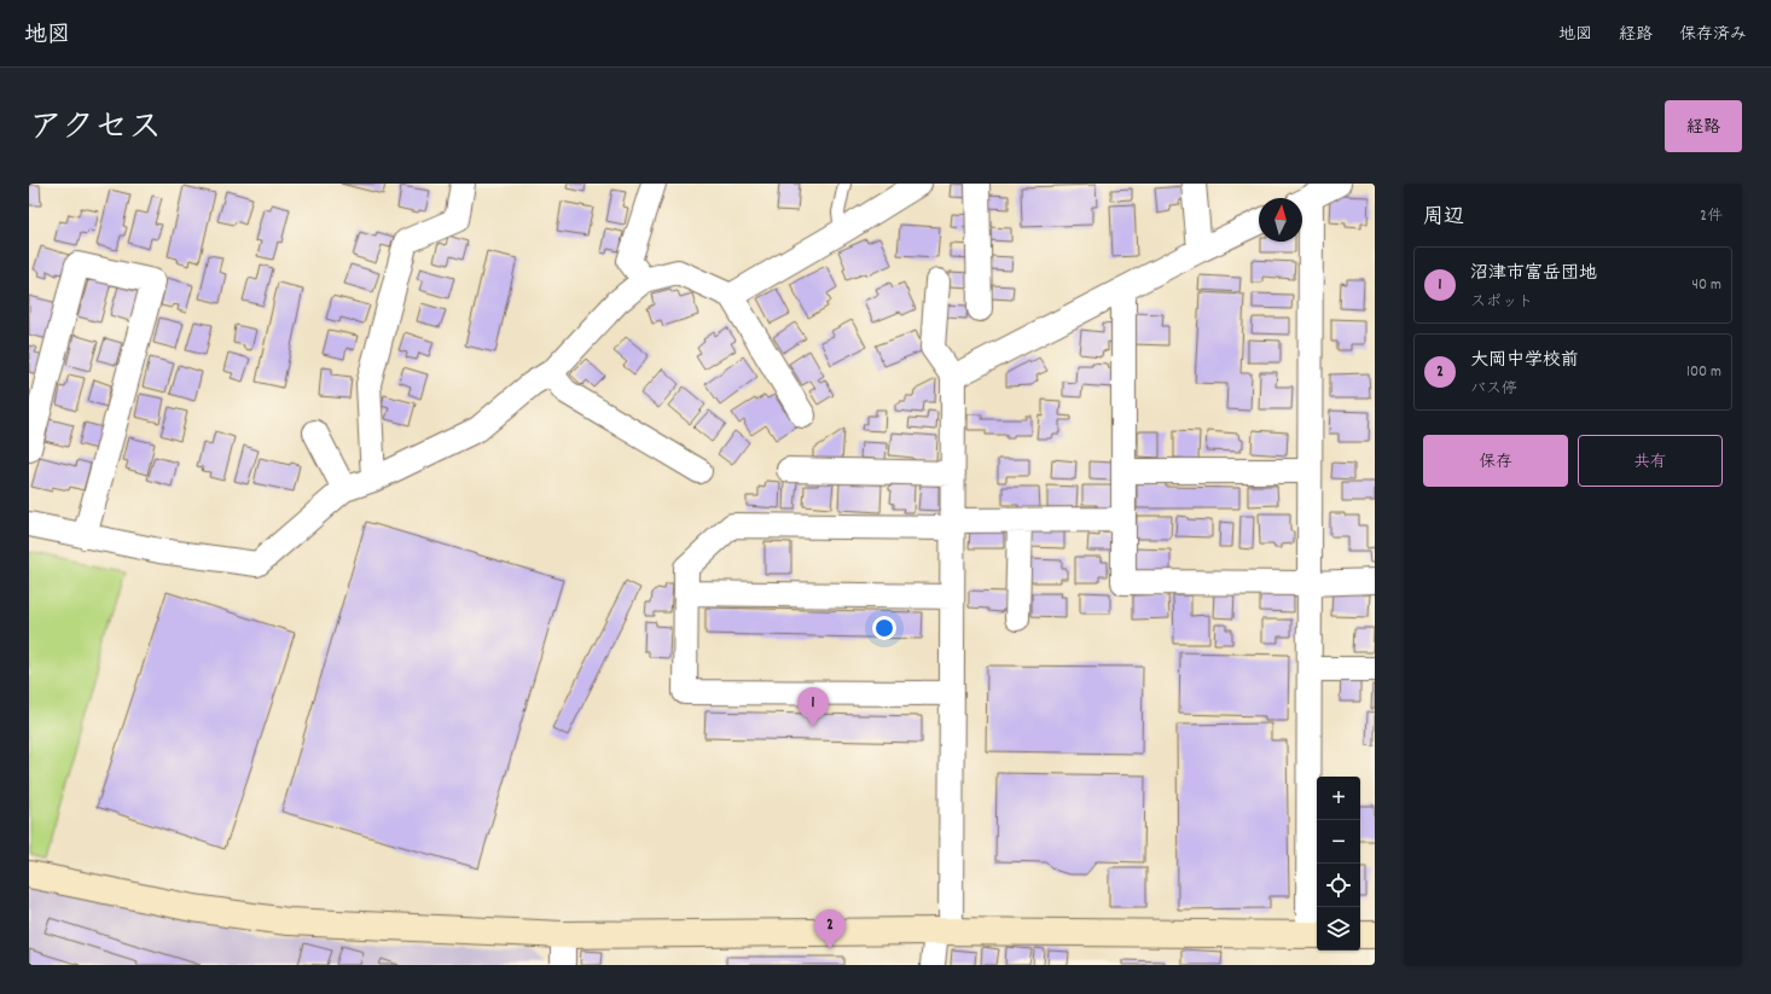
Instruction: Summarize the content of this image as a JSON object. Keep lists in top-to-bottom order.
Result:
{
  "north": "top",
  "page": {
    "header": "地図",
    "nav": ["地図", "経路", "保存済み"],
    "title": "アクセス",
    "buttons": [
      "経路",
      ["保存", "共有"]
    ],
    "heading": ["周辺", "2件"],
    "list": [
      {
        "mark": "1",
        "name": "沼津市富岳団地",
        "note": "スポット",
        "value": "40 m"
      },
      {
        "mark": "2",
        "name": "大岡中学校前",
        "note": "バス停",
        "value": "100 m"
      }
    ],
    "pins": ["1", "2"],
    "map_buttons": ["+", "−"]
  }
}
